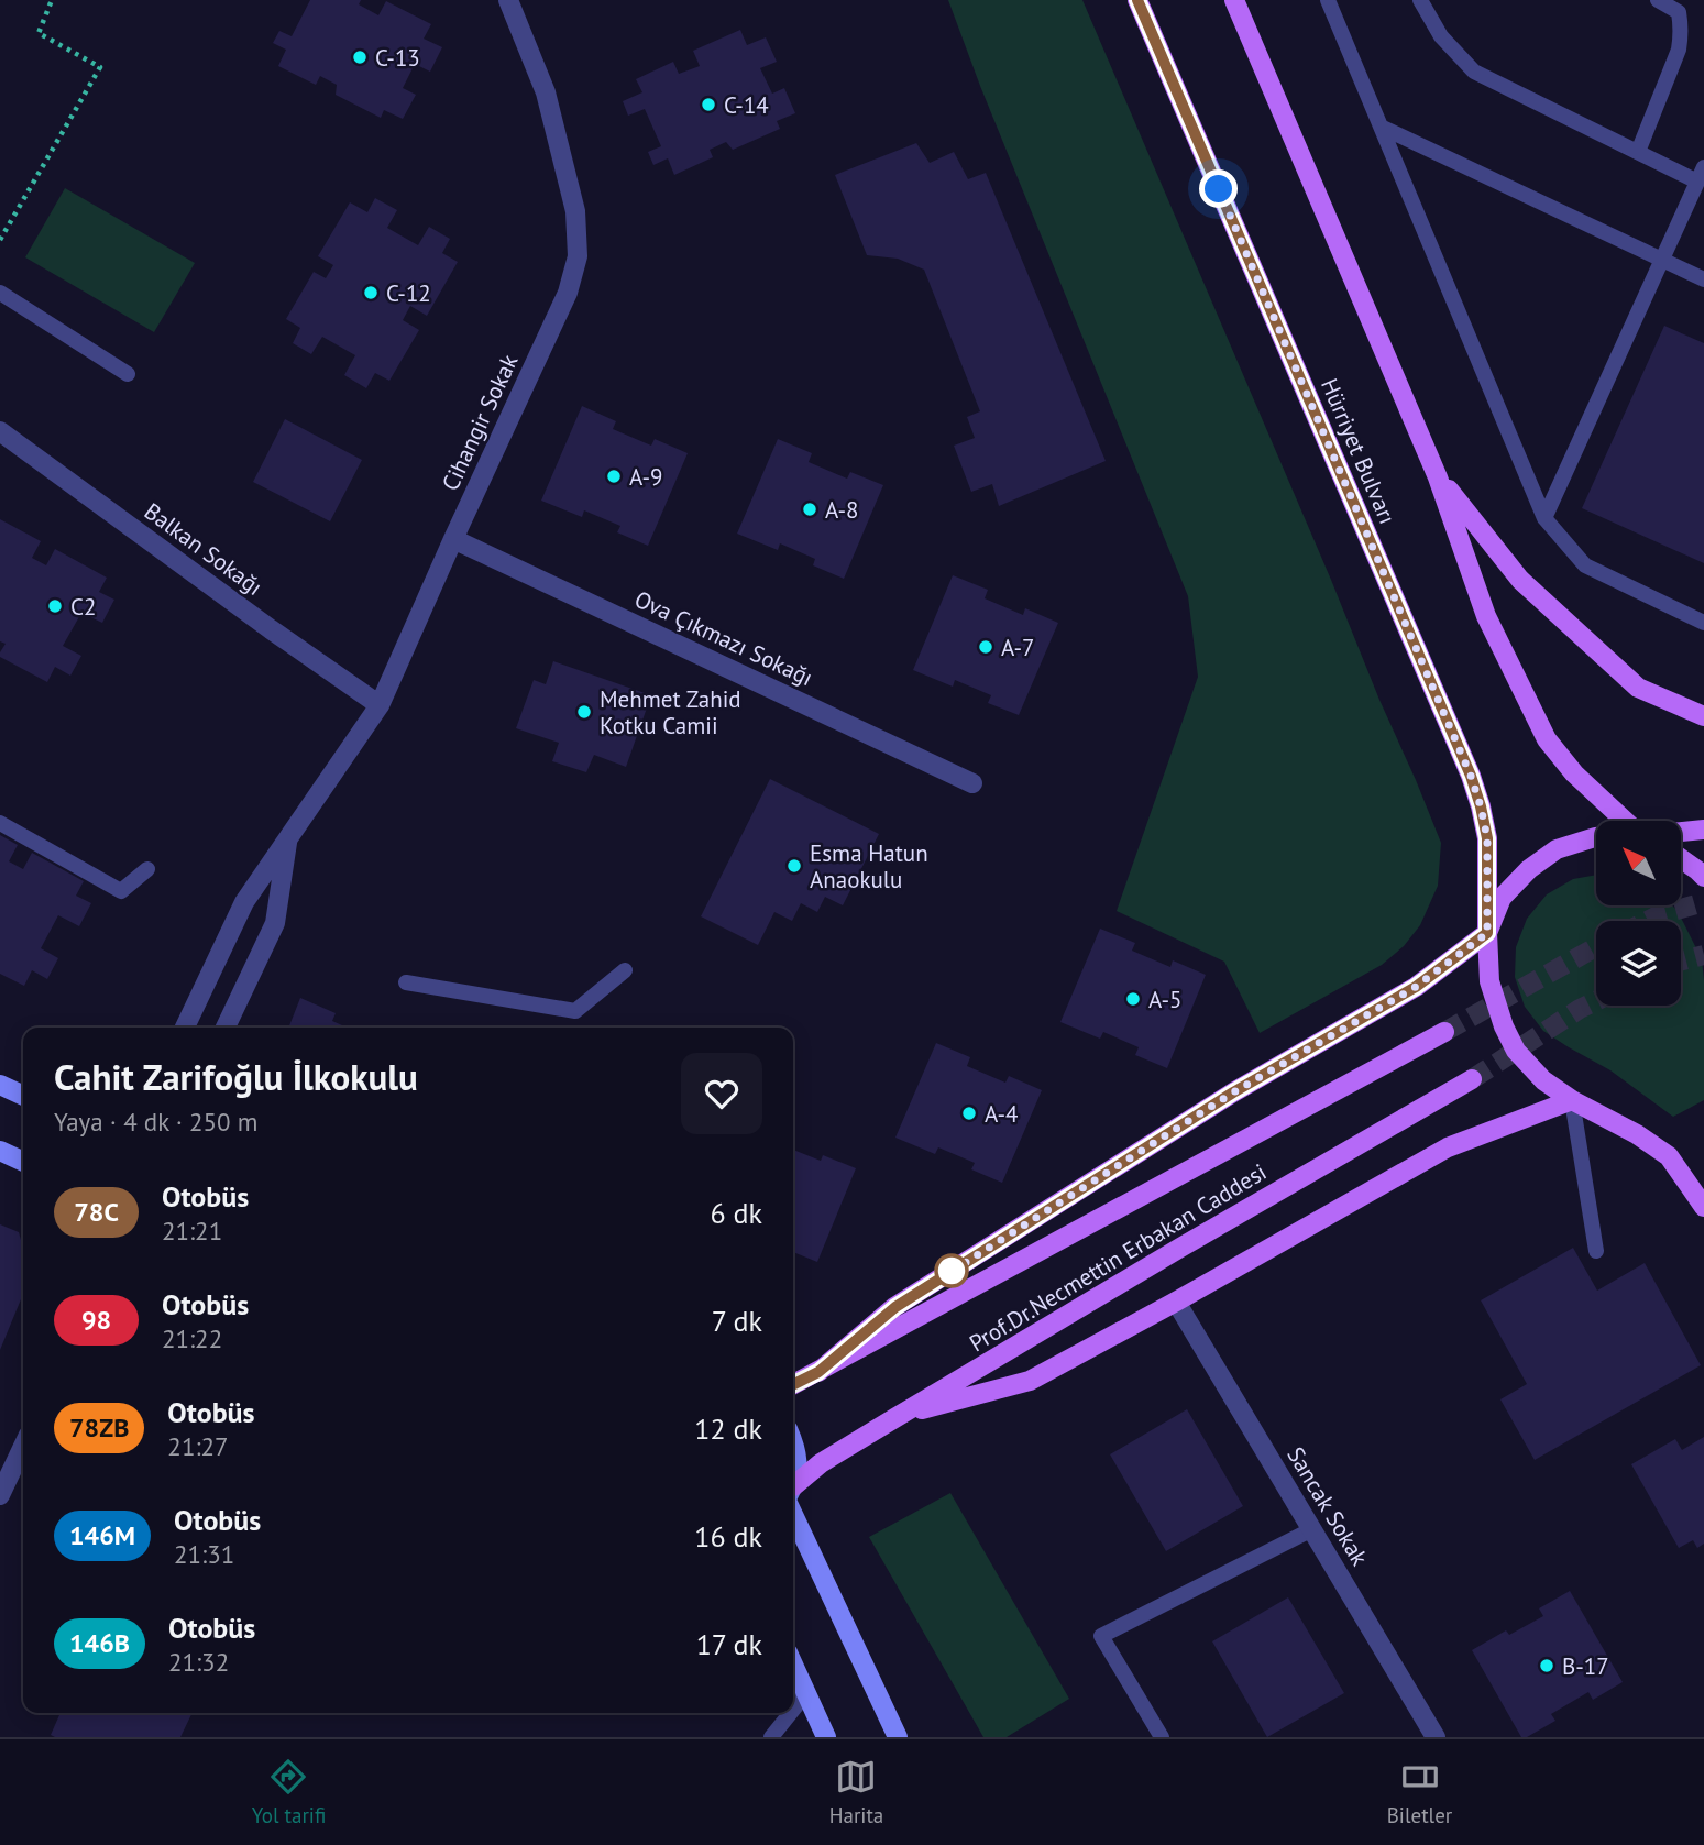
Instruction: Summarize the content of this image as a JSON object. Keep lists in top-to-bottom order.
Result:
{
  "streets": {
    "main road": ["Hürriyet Bulvarı", "Prof.Dr.Necmettin Erbakan Caddesi"],
    "street": [
      "Cihangir Sokak",
      "Balkan Sokağı",
      "Ova Çıkmazı Sokağı",
      "Sancak Sokak"
    ]
  },
  "crossings": [
    ["Cihangir Sokak", "Balkan Sokağı"],
    ["Cihangir Sokak", "Ova Çıkmazı Sokağı"]
  ],
  "places": [
    "C-13",
    "C-14",
    "C-12",
    "A-9",
    "A-8",
    "C2",
    "A-7",
    "Mehmet Zahid Kotku Camii",
    "Esma Hatun Anaokulu",
    "A-5",
    "A-4",
    "B-17"
  ],
  "lines": ["bus line 78C"],
  "north": "top left",
  "page": {
    "heading": ["Cahit Zarifoğlu İlkokulu", "Yaya · 4 dk · 250 m"],
    "list": [
      {
        "mark": "78C",
        "name": "Otobüs",
        "note": "21:21",
        "value": "6 dk"
      },
      {
        "mark": "98",
        "name": "Otobüs",
        "note": "21:22",
        "value": "7 dk"
      },
      {
        "mark": "78ZB",
        "name": "Otobüs",
        "note": "21:27",
        "value": "12 dk"
      },
      {
        "mark": "146M",
        "name": "Otobüs",
        "note": "21:31",
        "value": "16 dk"
      },
      {
        "mark": "146B",
        "name": "Otobüs",
        "note": "21:32",
        "value": "17 dk"
      }
    ],
    "tabs": ["Yol tarifi", "Harita", "Biletler"]
  }
}
